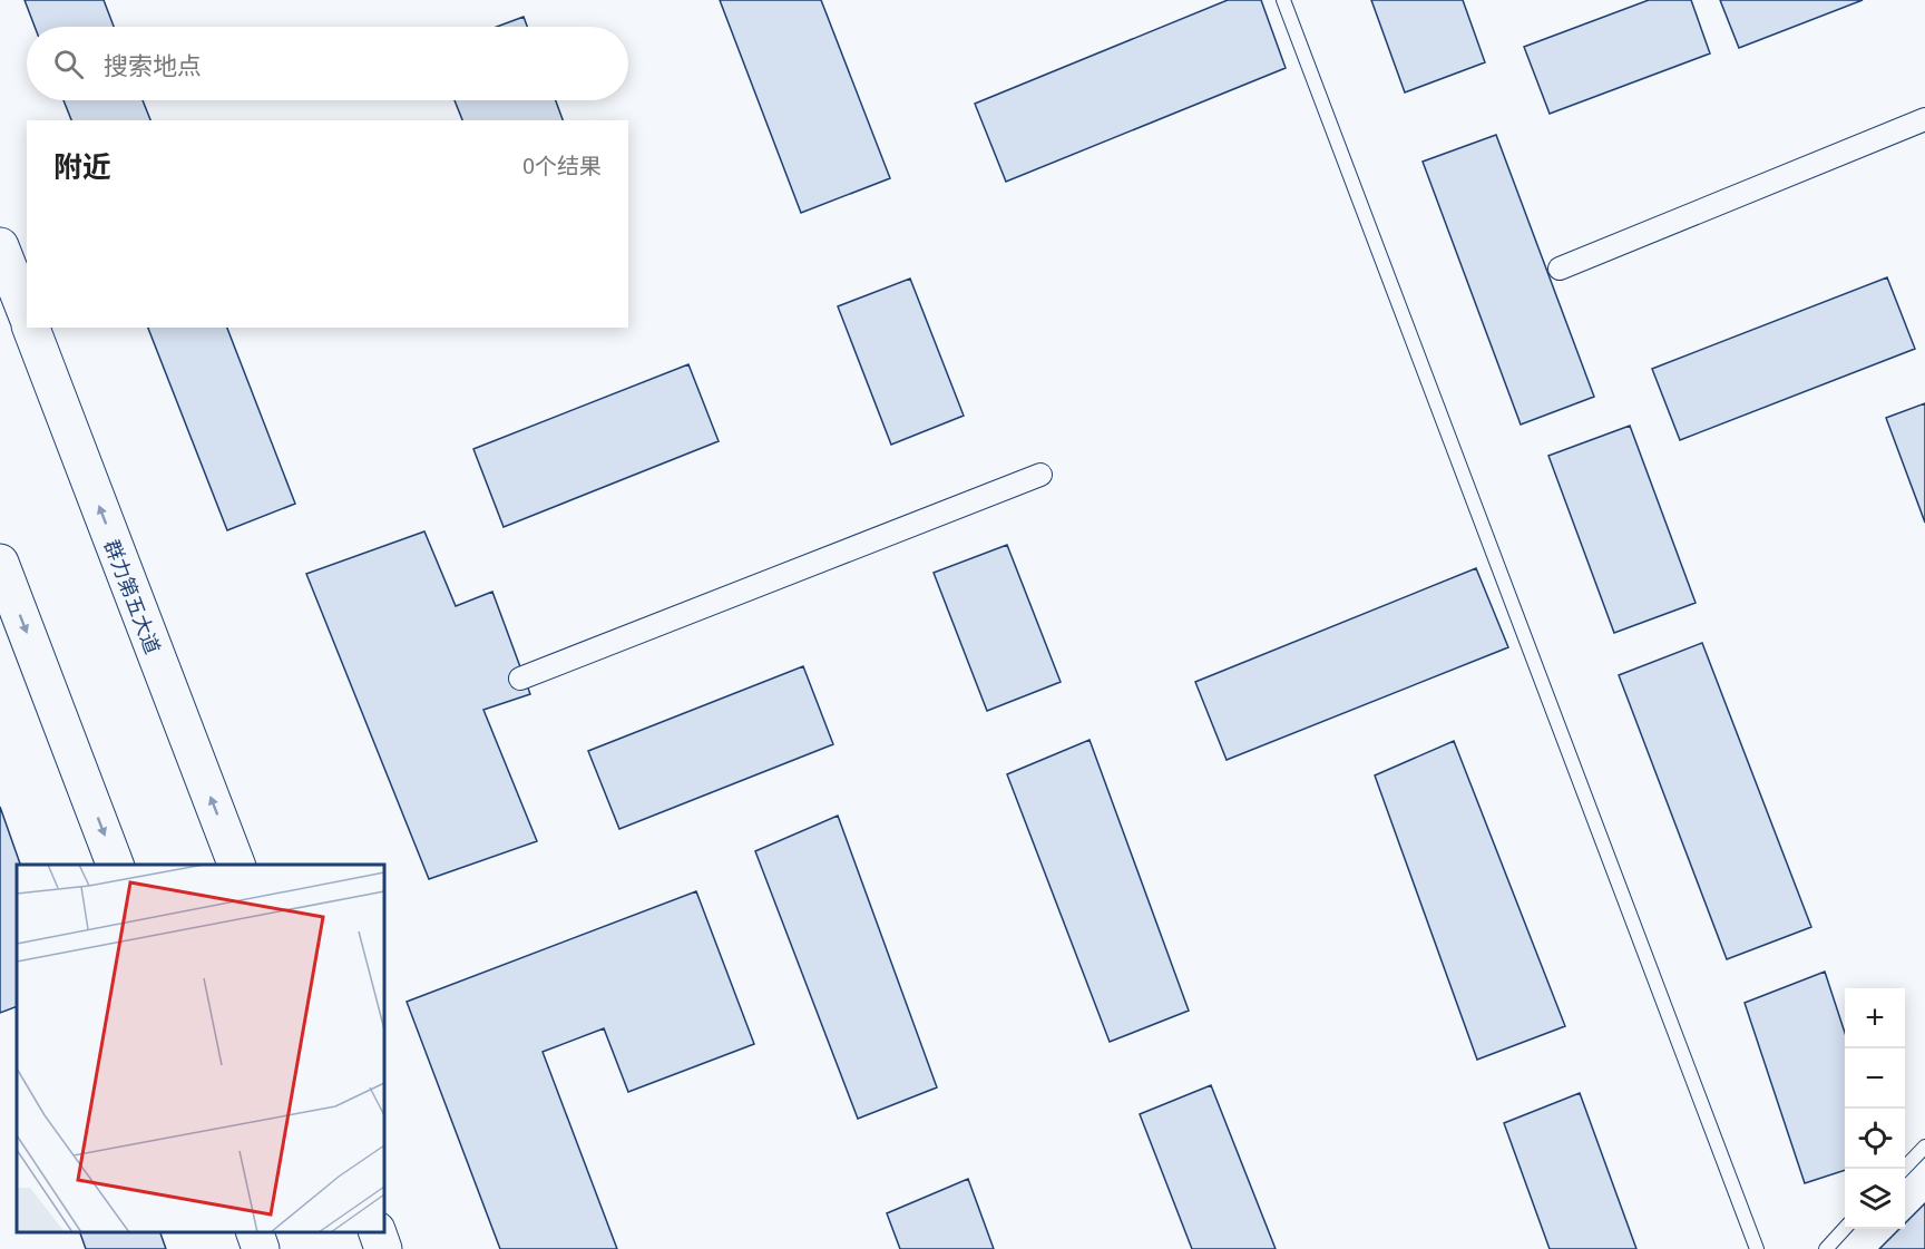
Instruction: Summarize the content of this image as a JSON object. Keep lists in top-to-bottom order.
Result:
{
  "streets": {
    "main road": ["群力第五大道"]
  },
  "page": {
    "search": "搜索地点",
    "heading": ["附近", "0个结果"],
    "map_buttons": ["+", "−"]
  }
}
